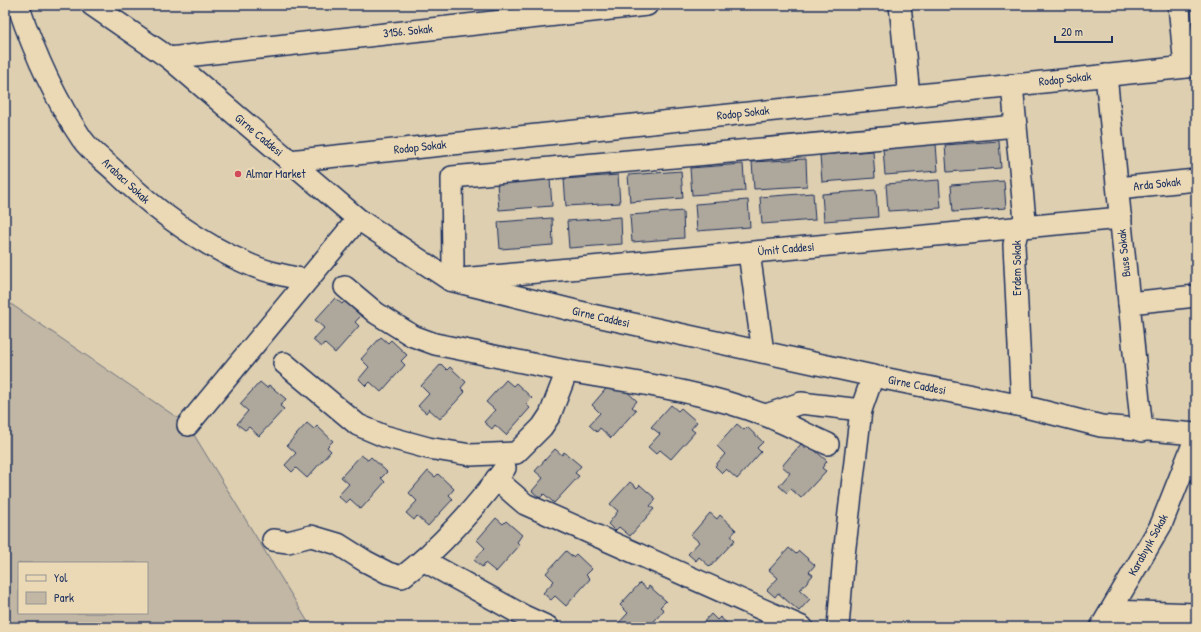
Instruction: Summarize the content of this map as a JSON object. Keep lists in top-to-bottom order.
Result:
{
  "streets": {
    "street": [
      "3156. Sokak",
      "Rodop Sokak",
      "Girne Caddesi",
      "Arabacı Sokak",
      "Arda Sokak",
      "Ümit Caddesi",
      "Buse Sokak",
      "Erdem Sokak",
      "Karabıyık Sokak"
    ]
  },
  "crossings": [
    ["3156. Sokak", "Girne Caddesi"],
    ["Rodop Sokak", "Girne Caddesi"],
    ["Rodop Sokak", "Buse Sokak"],
    ["Rodop Sokak", "Erdem Sokak"],
    ["Girne Caddesi", "Ümit Caddesi"],
    ["Girne Caddesi", "Buse Sokak"],
    ["Girne Caddesi", "Erdem Sokak"],
    ["Girne Caddesi", "Karabıyık Sokak"],
    ["Arda Sokak", "Buse Sokak"],
    ["Ümit Caddesi", "Buse Sokak"],
    ["Ümit Caddesi", "Erdem Sokak"]
  ],
  "places": ["Almar Market"],
  "legend": ["Yol", "Park"],
  "scale_bar": "20 m"
}
